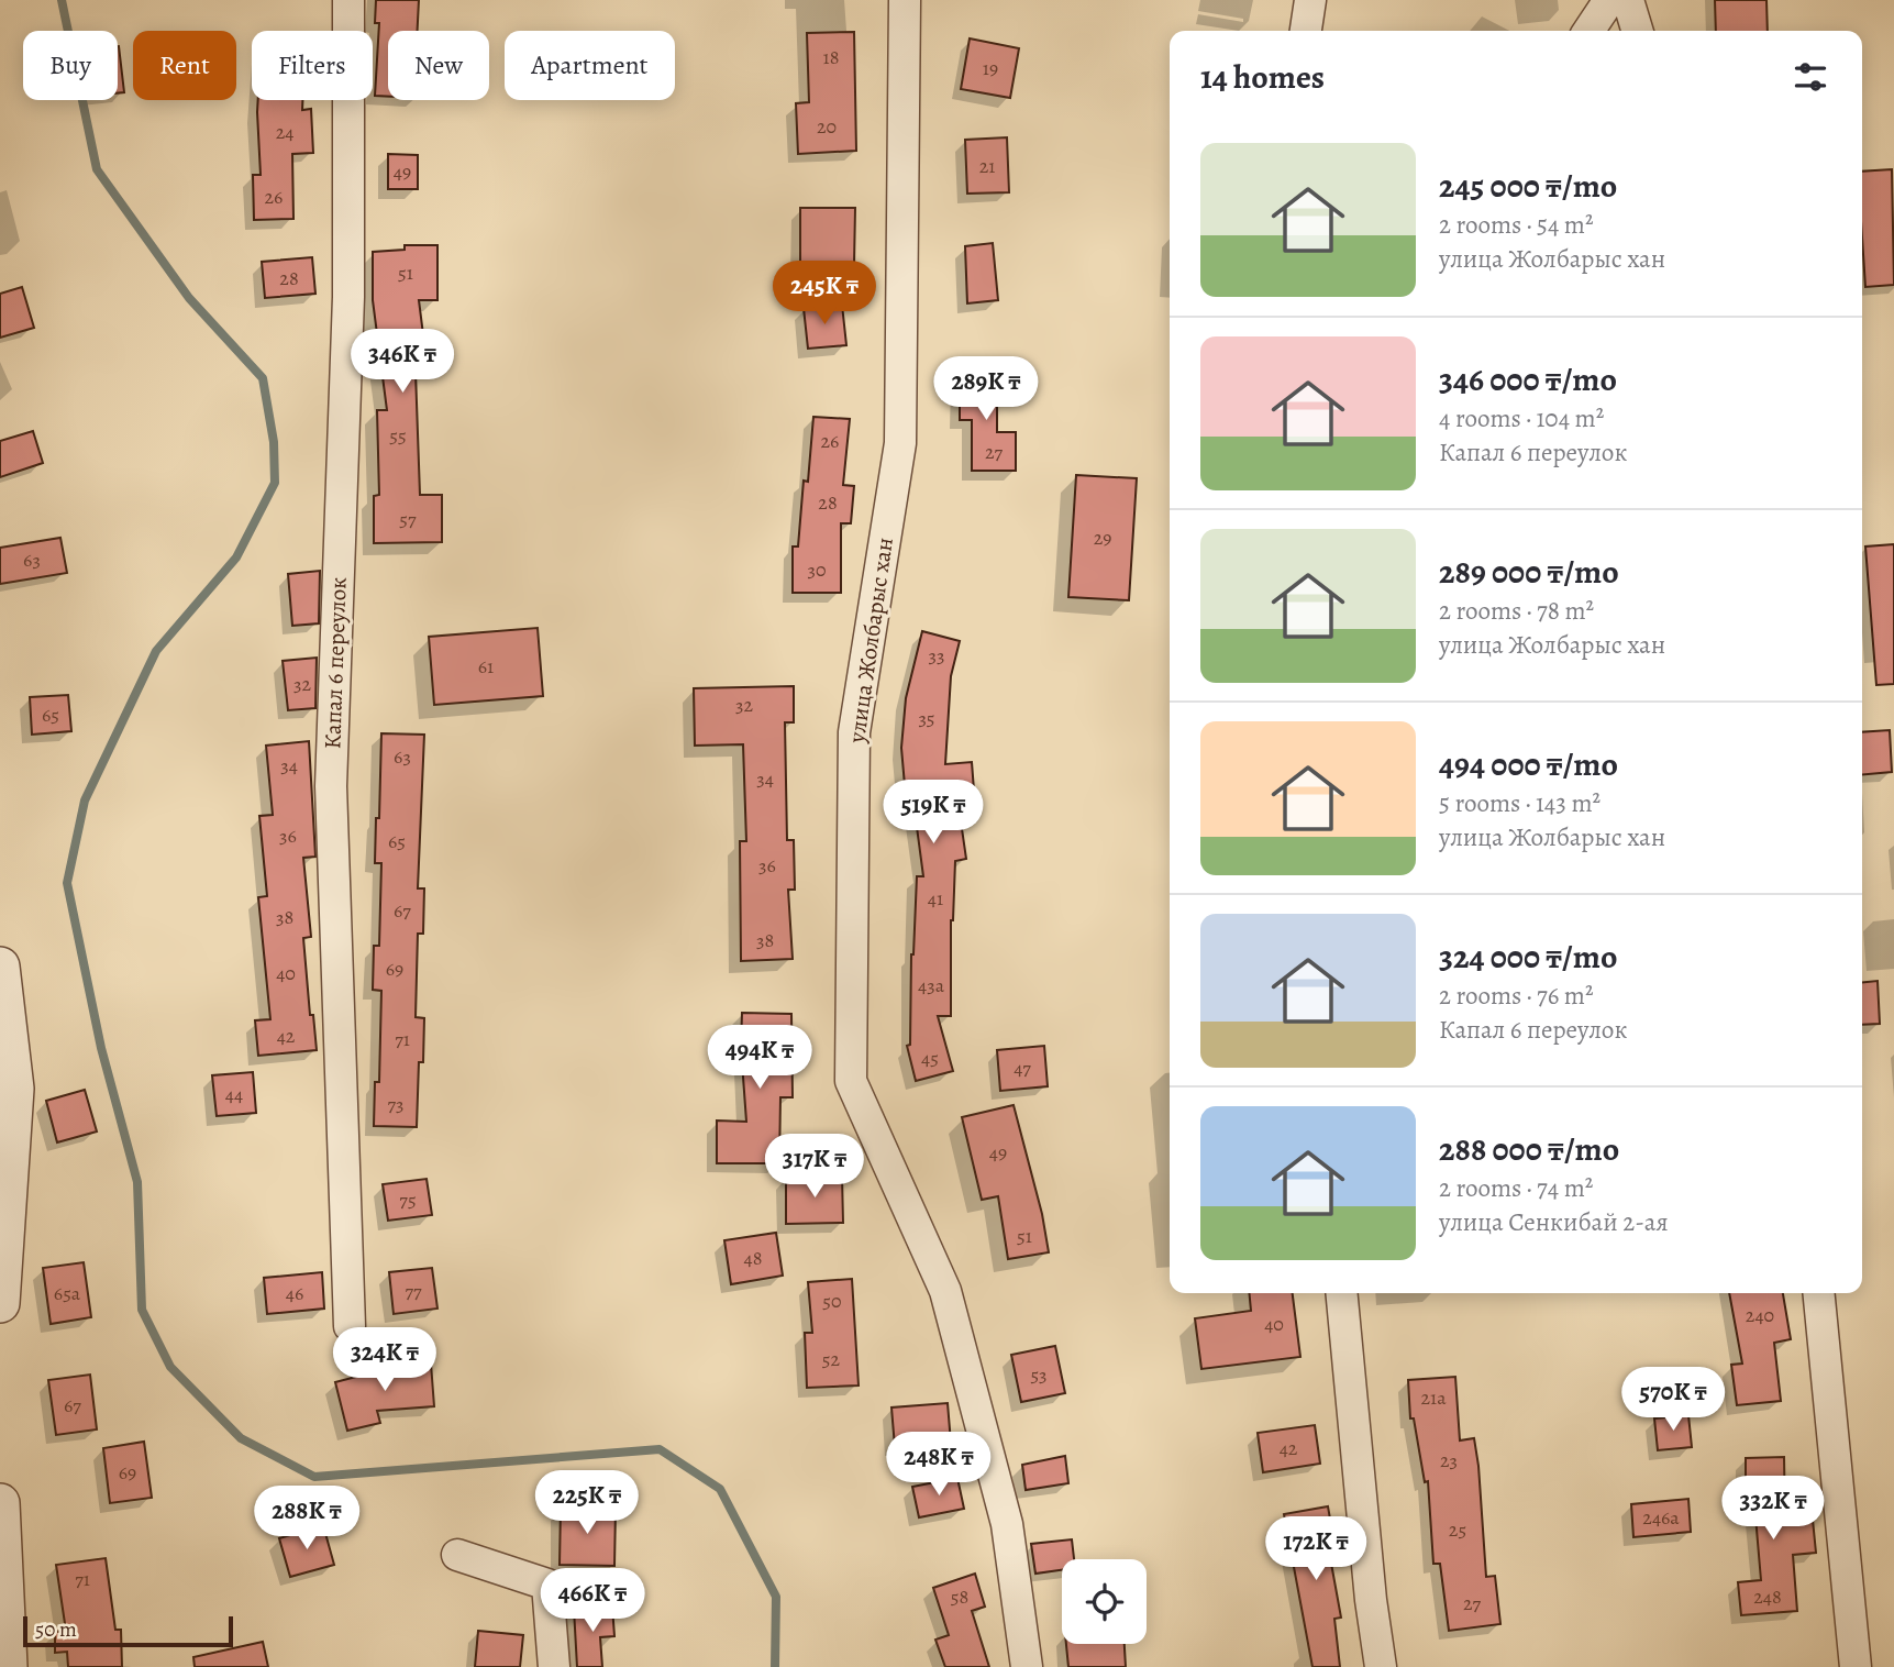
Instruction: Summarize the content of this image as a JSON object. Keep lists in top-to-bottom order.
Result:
{
  "streets": {
    "street": ["улица Жолбарыс хан", "Капал 6 переулок"]
  },
  "house_numbers": [
    "18",
    "19",
    "20",
    "24",
    "21",
    "49",
    "26",
    "51",
    "28",
    "55",
    "26",
    "27",
    "28",
    "57",
    "29",
    "63",
    "30",
    "33",
    "61",
    "32",
    "32",
    "65",
    "35",
    "63",
    "34",
    "34",
    "36",
    "65",
    "36",
    "41",
    "67",
    "38",
    "38",
    "69",
    "40",
    "43а",
    "42",
    "71",
    "45",
    "47",
    "44",
    "73",
    "49",
    "75",
    "51",
    "48",
    "77",
    "65а",
    "46",
    "50",
    "240",
    "40",
    "52",
    "53",
    "21а",
    "67",
    "42",
    "23",
    "69",
    "246а",
    "25",
    "71",
    "58",
    "248",
    "27"
  ],
  "scale_bar": "50 m",
  "page": {
    "chip": [
      "Buy",
      "Rent",
      "Filters",
      "New",
      "Apartment"
    ],
    "heading": "14 homes",
    "list": [
      {
        "name": "245 000 ₸/mo",
        "note": "2 rooms · 54 m² · улица Жолбарыс хан"
      },
      {
        "name": "346 000 ₸/mo",
        "note": "4 rooms · 104 m² · Капал 6 переулок"
      },
      {
        "name": "289 000 ₸/mo",
        "note": "2 rooms · 78 m² · улица Жолбарыс хан"
      },
      {
        "name": "494 000 ₸/mo",
        "note": "5 rooms · 143 m² · улица Жолбарыс хан"
      },
      {
        "name": "324 000 ₸/mo",
        "note": "2 rooms · 76 m² · Капал 6 переулок"
      },
      {
        "name": "288 000 ₸/mo",
        "note": "2 rooms · 74 m² · улица Сенкибай 2-ая"
      }
    ],
    "price": [
      "245K ₸",
      "346K ₸",
      "289K ₸",
      "519K ₸",
      "494K ₸",
      "317K ₸",
      "324K ₸",
      "570K ₸",
      "248K ₸",
      "225K ₸",
      "332K ₸",
      "288K ₸",
      "172K ₸",
      "466K ₸"
    ],
    "scale": "50 m"
  }
}
